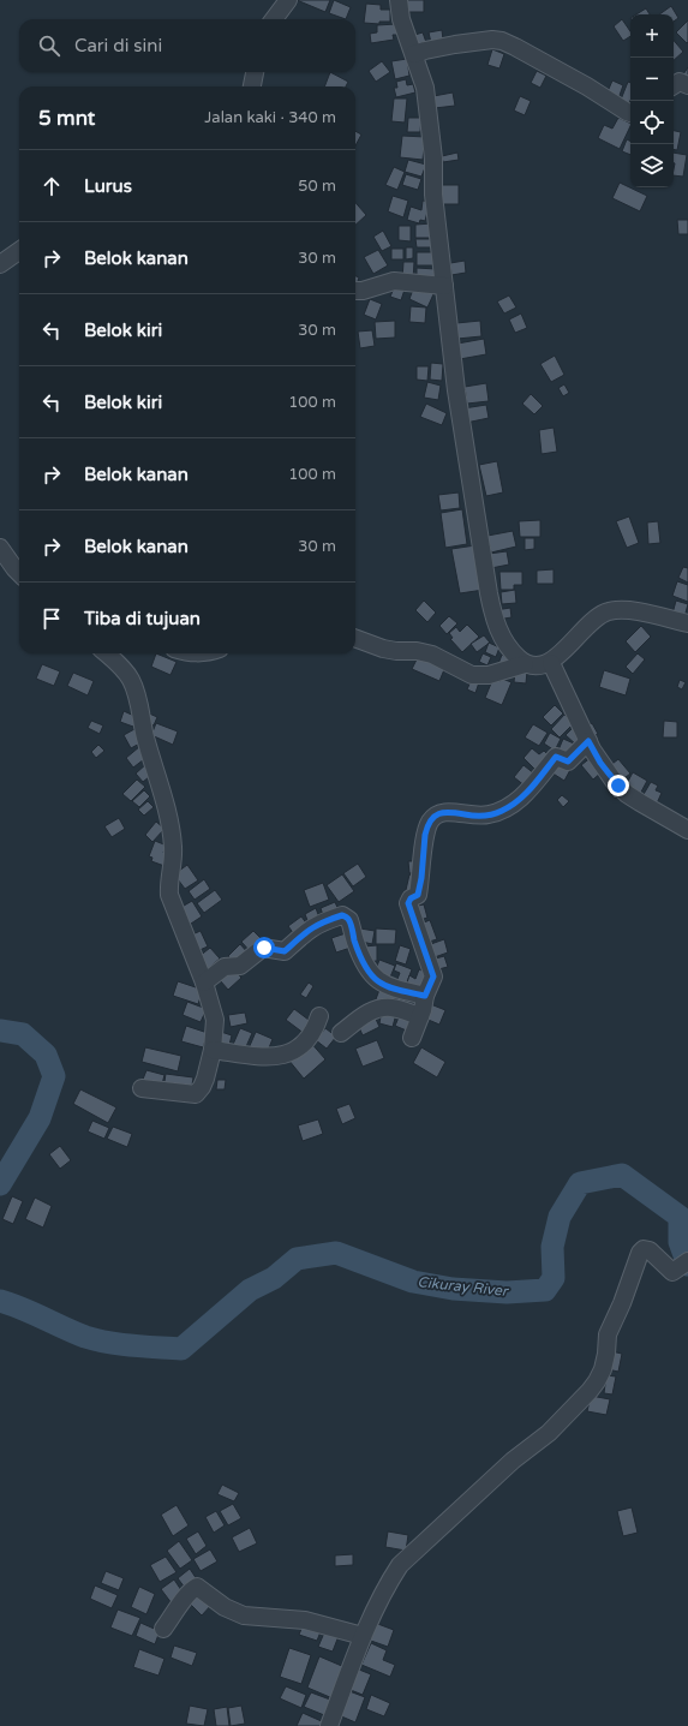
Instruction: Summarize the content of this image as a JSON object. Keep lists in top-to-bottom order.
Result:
{
  "water": ["Cikuray River"],
  "page": {
    "map_buttons": ["+", "−"],
    "search": "Cari di sini",
    "heading": ["5 mnt", "Jalan kaki · 340 m"],
    "list": [
      ["Lurus", "50 m"],
      ["Belok kanan", "30 m"],
      ["Belok kiri", "30 m"],
      ["Belok kiri", "100 m"],
      ["Belok kanan", "100 m"],
      ["Belok kanan", "30 m"],
      "Tiba di tujuan"
    ]
  }
}
